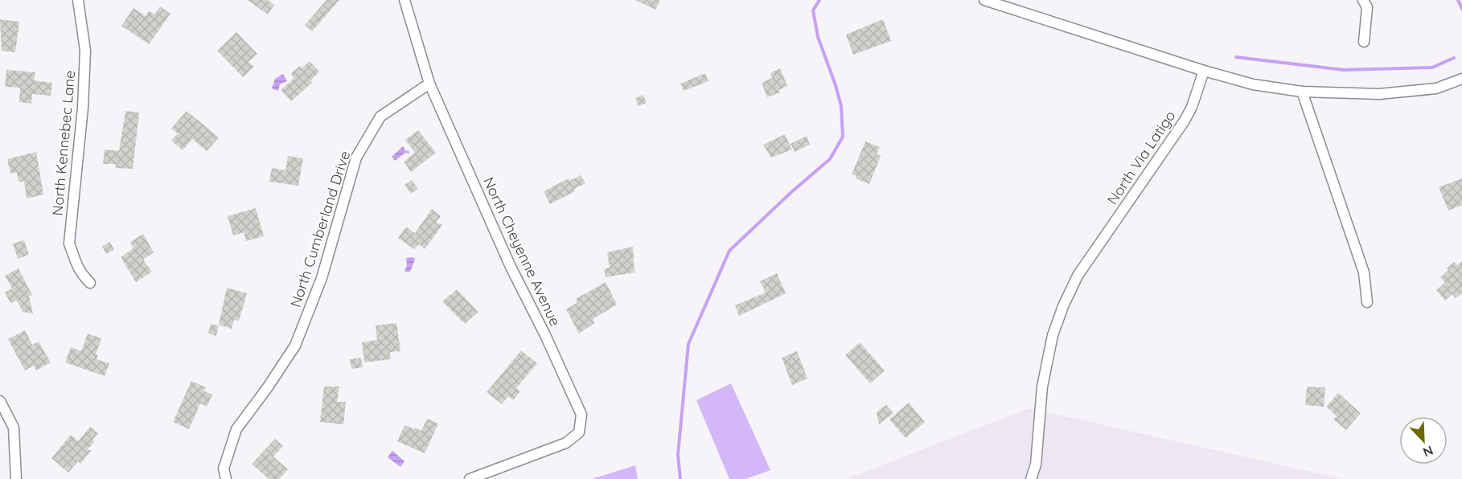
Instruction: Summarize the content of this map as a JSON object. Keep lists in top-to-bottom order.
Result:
{
  "streets": {
    "street": [
      "North Kennebec Lane",
      "North Via Latigo",
      "North Cumberland Drive",
      "North Cheyenne Avenue"
    ]
  },
  "crossings": [
    ["North Cumberland Drive", "North Cheyenne Avenue"]
  ],
  "north": "bottom right"
}
